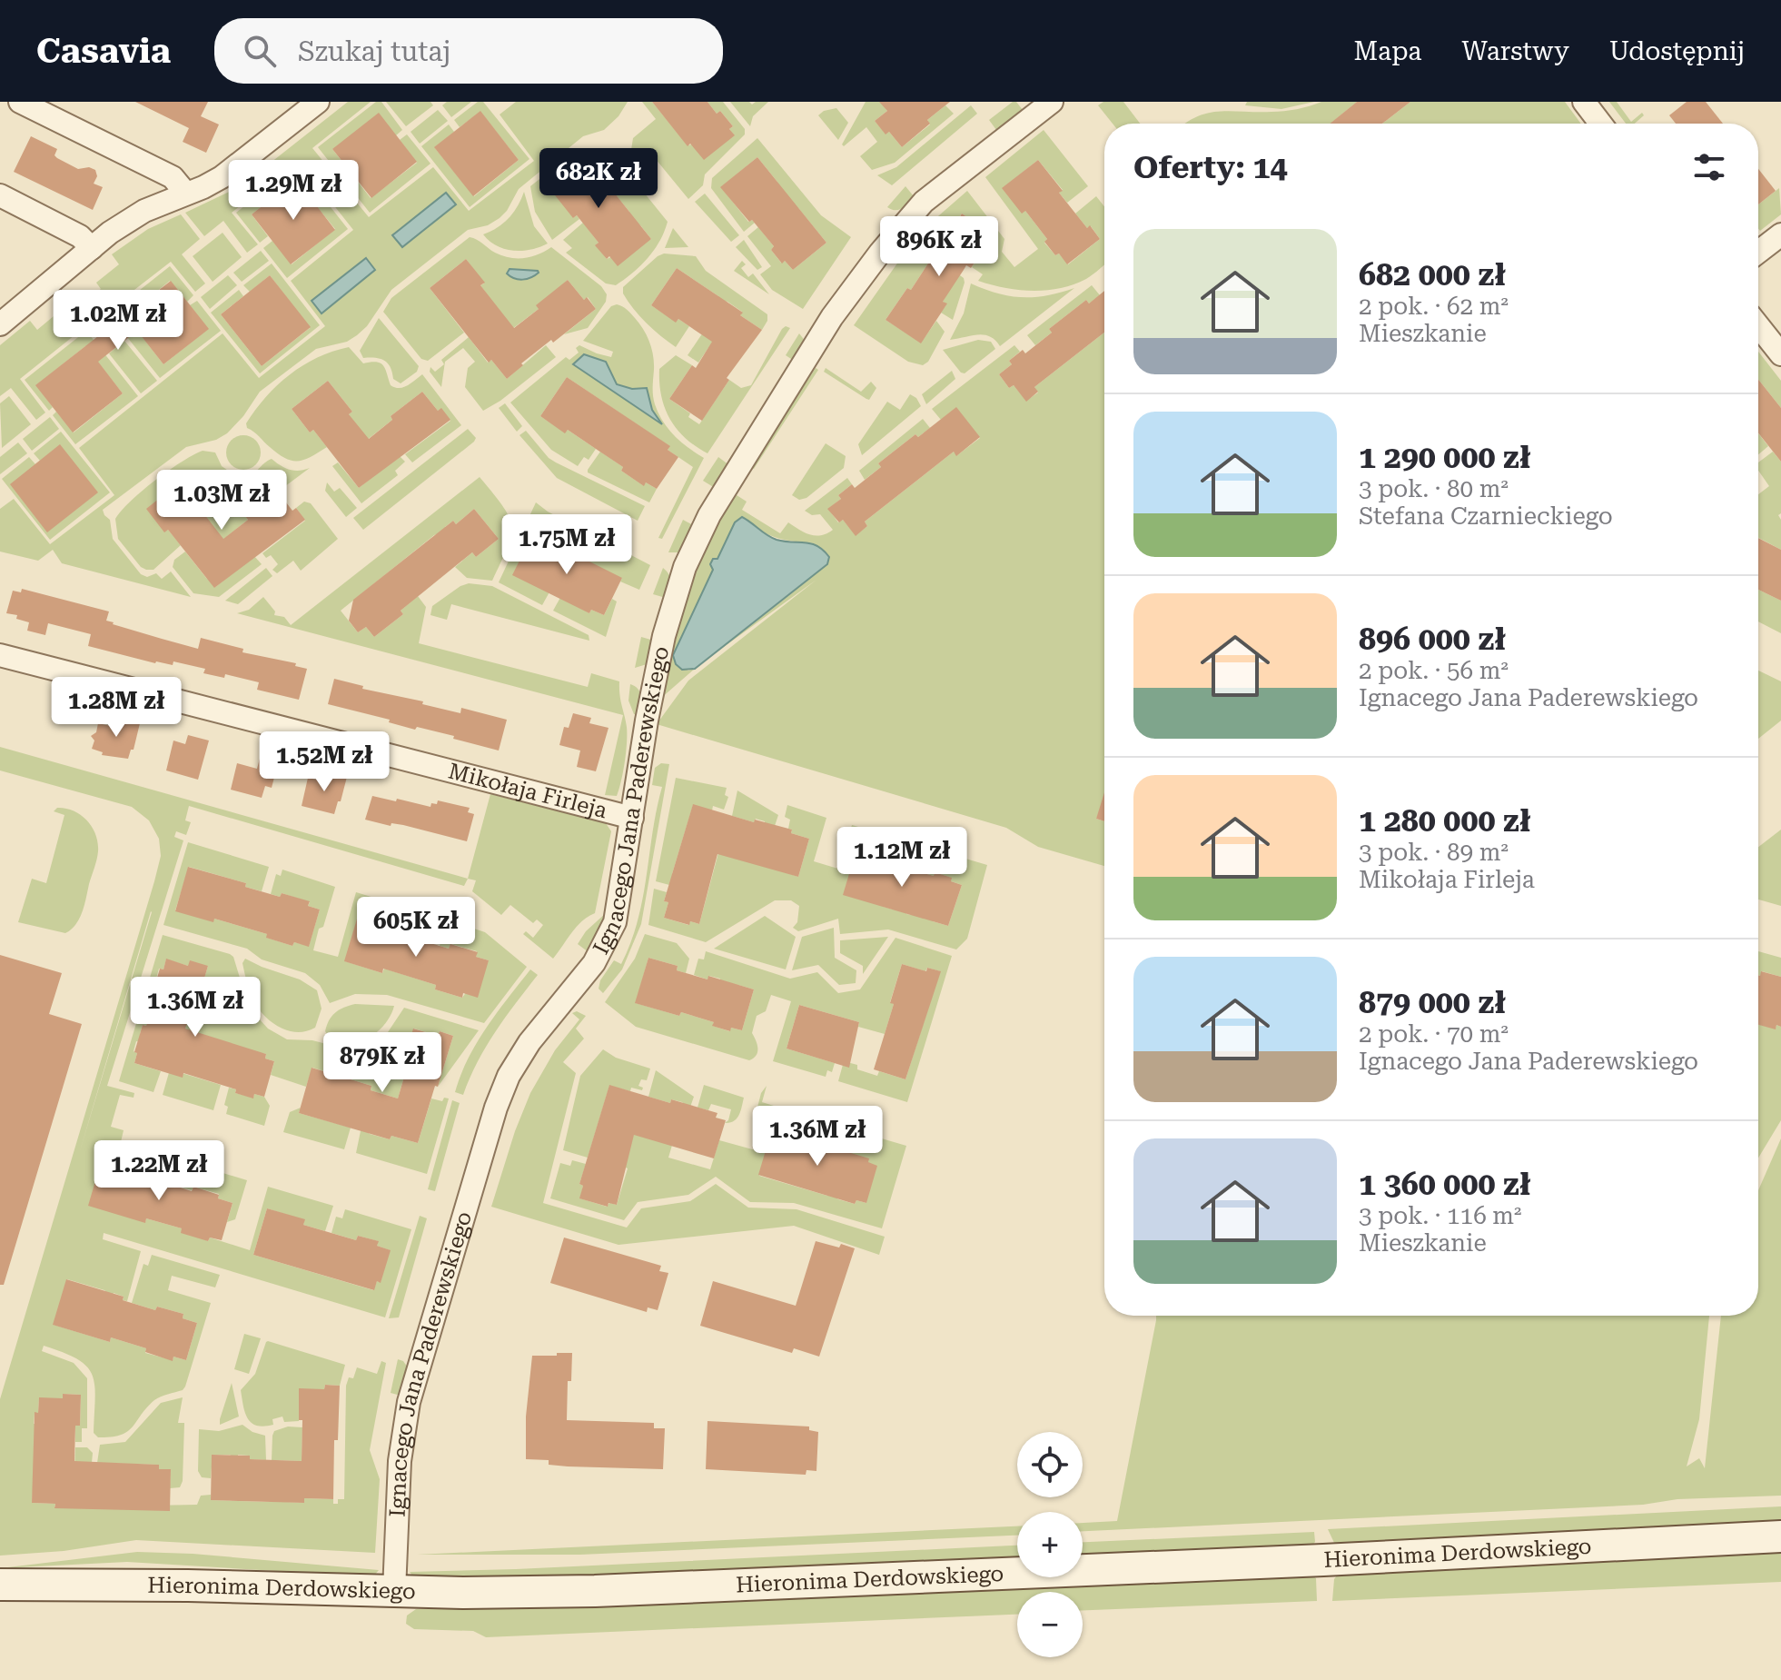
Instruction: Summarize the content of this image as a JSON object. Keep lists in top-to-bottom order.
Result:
{
  "streets": {
    "main road": ["Hieronima Derdowskiego"],
    "street": ["Mikołaja Firleja", "Ignacego Jana Paderewskiego"]
  },
  "crossings": [
    ["Mikołaja Firleja", "Ignacego Jana Paderewskiego"],
    ["Ignacego Jana Paderewskiego", "Hieronima Derdowskiego"]
  ],
  "page": {
    "header": "Casavia",
    "search": "Szukaj tutaj",
    "nav": ["Mapa", "Warstwy", "Udostępnij"],
    "heading": "Oferty: 14",
    "price": [
      "682K zł",
      "1.29M zł",
      "896K zł",
      "1.02M zł",
      "1.03M zł",
      "1.75M zł",
      "1.28M zł",
      "1.52M zł",
      "1.12M zł",
      "605K zł",
      "1.36M zł",
      "879K zł",
      "1.36M zł",
      "1.22M zł"
    ],
    "list": [
      {
        "name": "682 000 zł",
        "note": "2 pok. · 62 m² · Mieszkanie"
      },
      {
        "name": "1 290 000 zł",
        "note": "3 pok. · 80 m² · Stefana Czarnieckiego"
      },
      {
        "name": "896 000 zł",
        "note": "2 pok. · 56 m² · Ignacego Jana Paderewskiego"
      },
      {
        "name": "1 280 000 zł",
        "note": "3 pok. · 89 m² · Mikołaja Firleja"
      },
      {
        "name": "879 000 zł",
        "note": "2 pok. · 70 m² · Ignacego Jana Paderewskiego"
      },
      {
        "name": "1 360 000 zł",
        "note": "3 pok. · 116 m² · Mieszkanie"
      }
    ],
    "map_buttons": ["+", "−"]
  }
}
